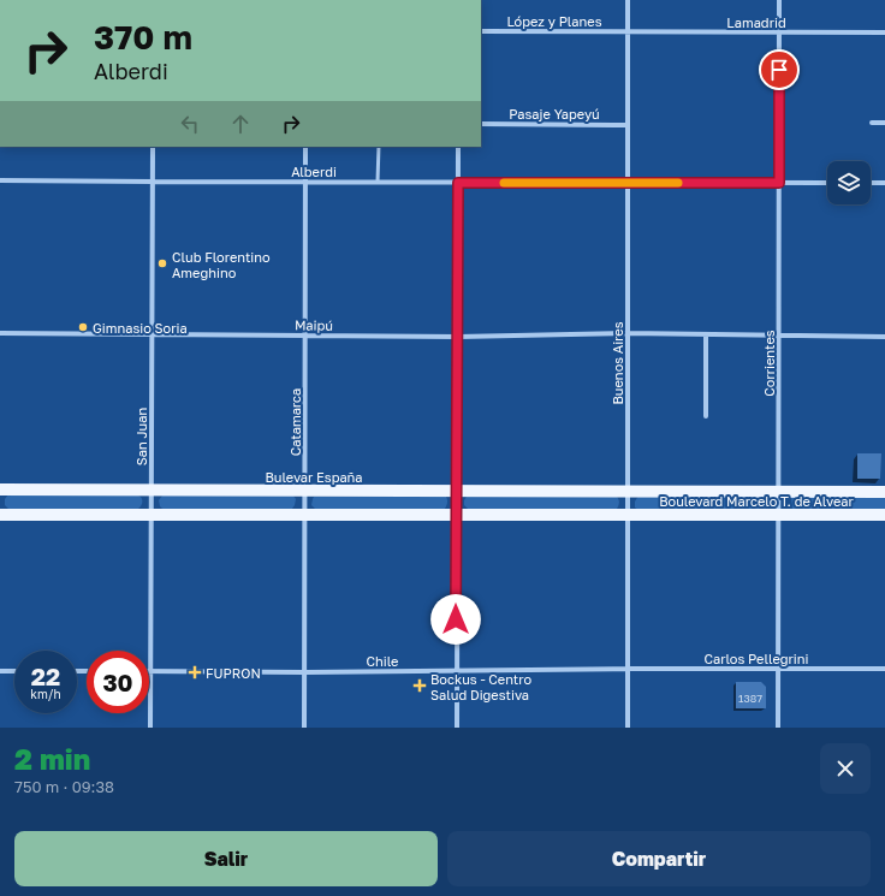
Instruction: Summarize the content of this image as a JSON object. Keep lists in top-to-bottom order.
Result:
{
  "streets": {
    "main road": ["Bulevar España", "Boulevard Marcelo T. de Alvear"],
    "street": [
      "López y Planes",
      "Lamadrid",
      "Pasaje Yapeyú",
      "Alberdi",
      "Maipú",
      "Buenos Aires",
      "Corrientes",
      "Catamarca",
      "San Juan",
      "Carlos Pellegrini",
      "Chile"
    ]
  },
  "crossings": [
    ["López y Planes", "Lamadrid"],
    ["López y Planes", "Buenos Aires"],
    ["Lamadrid", "Buenos Aires"],
    ["Lamadrid", "Corrientes"],
    ["Pasaje Yapeyú", "Buenos Aires"],
    ["Alberdi", "Buenos Aires"],
    ["Alberdi", "Corrientes"],
    ["Alberdi", "Catamarca"],
    ["Alberdi", "San Juan"],
    ["Maipú", "Buenos Aires"],
    ["Maipú", "Corrientes"],
    ["Maipú", "Catamarca"],
    ["Maipú", "San Juan"],
    ["Buenos Aires", "Bulevar España"],
    ["Buenos Aires", "Boulevard Marcelo T. de Alvear"],
    ["Buenos Aires", "Carlos Pellegrini"],
    ["Buenos Aires", "Chile"],
    ["Corrientes", "Boulevard Marcelo T. de Alvear"],
    ["Corrientes", "Carlos Pellegrini"],
    ["Catamarca", "Bulevar España"],
    ["Catamarca", "Chile"],
    ["San Juan", "Bulevar España"],
    ["San Juan", "Chile"],
    ["Bulevar España", "Boulevard Marcelo T. de Alvear"],
    ["Carlos Pellegrini", "Chile"]
  ],
  "places": {
    "other": ["Club Florentino Ameghino", "Gimnasio Soria"],
    "health": ["FUPRON", "Bockus - Centro Salud Digestiva"]
  },
  "house_numbers": ["1387"],
  "page": {
    "turn": ["370 m", "Alberdi"],
    "speed": "22 km/h",
    "limit": "30",
    "heading": ["2 min", "750 m · 09:38"],
    "buttons": ["Salir", "Compartir"]
  }
}
